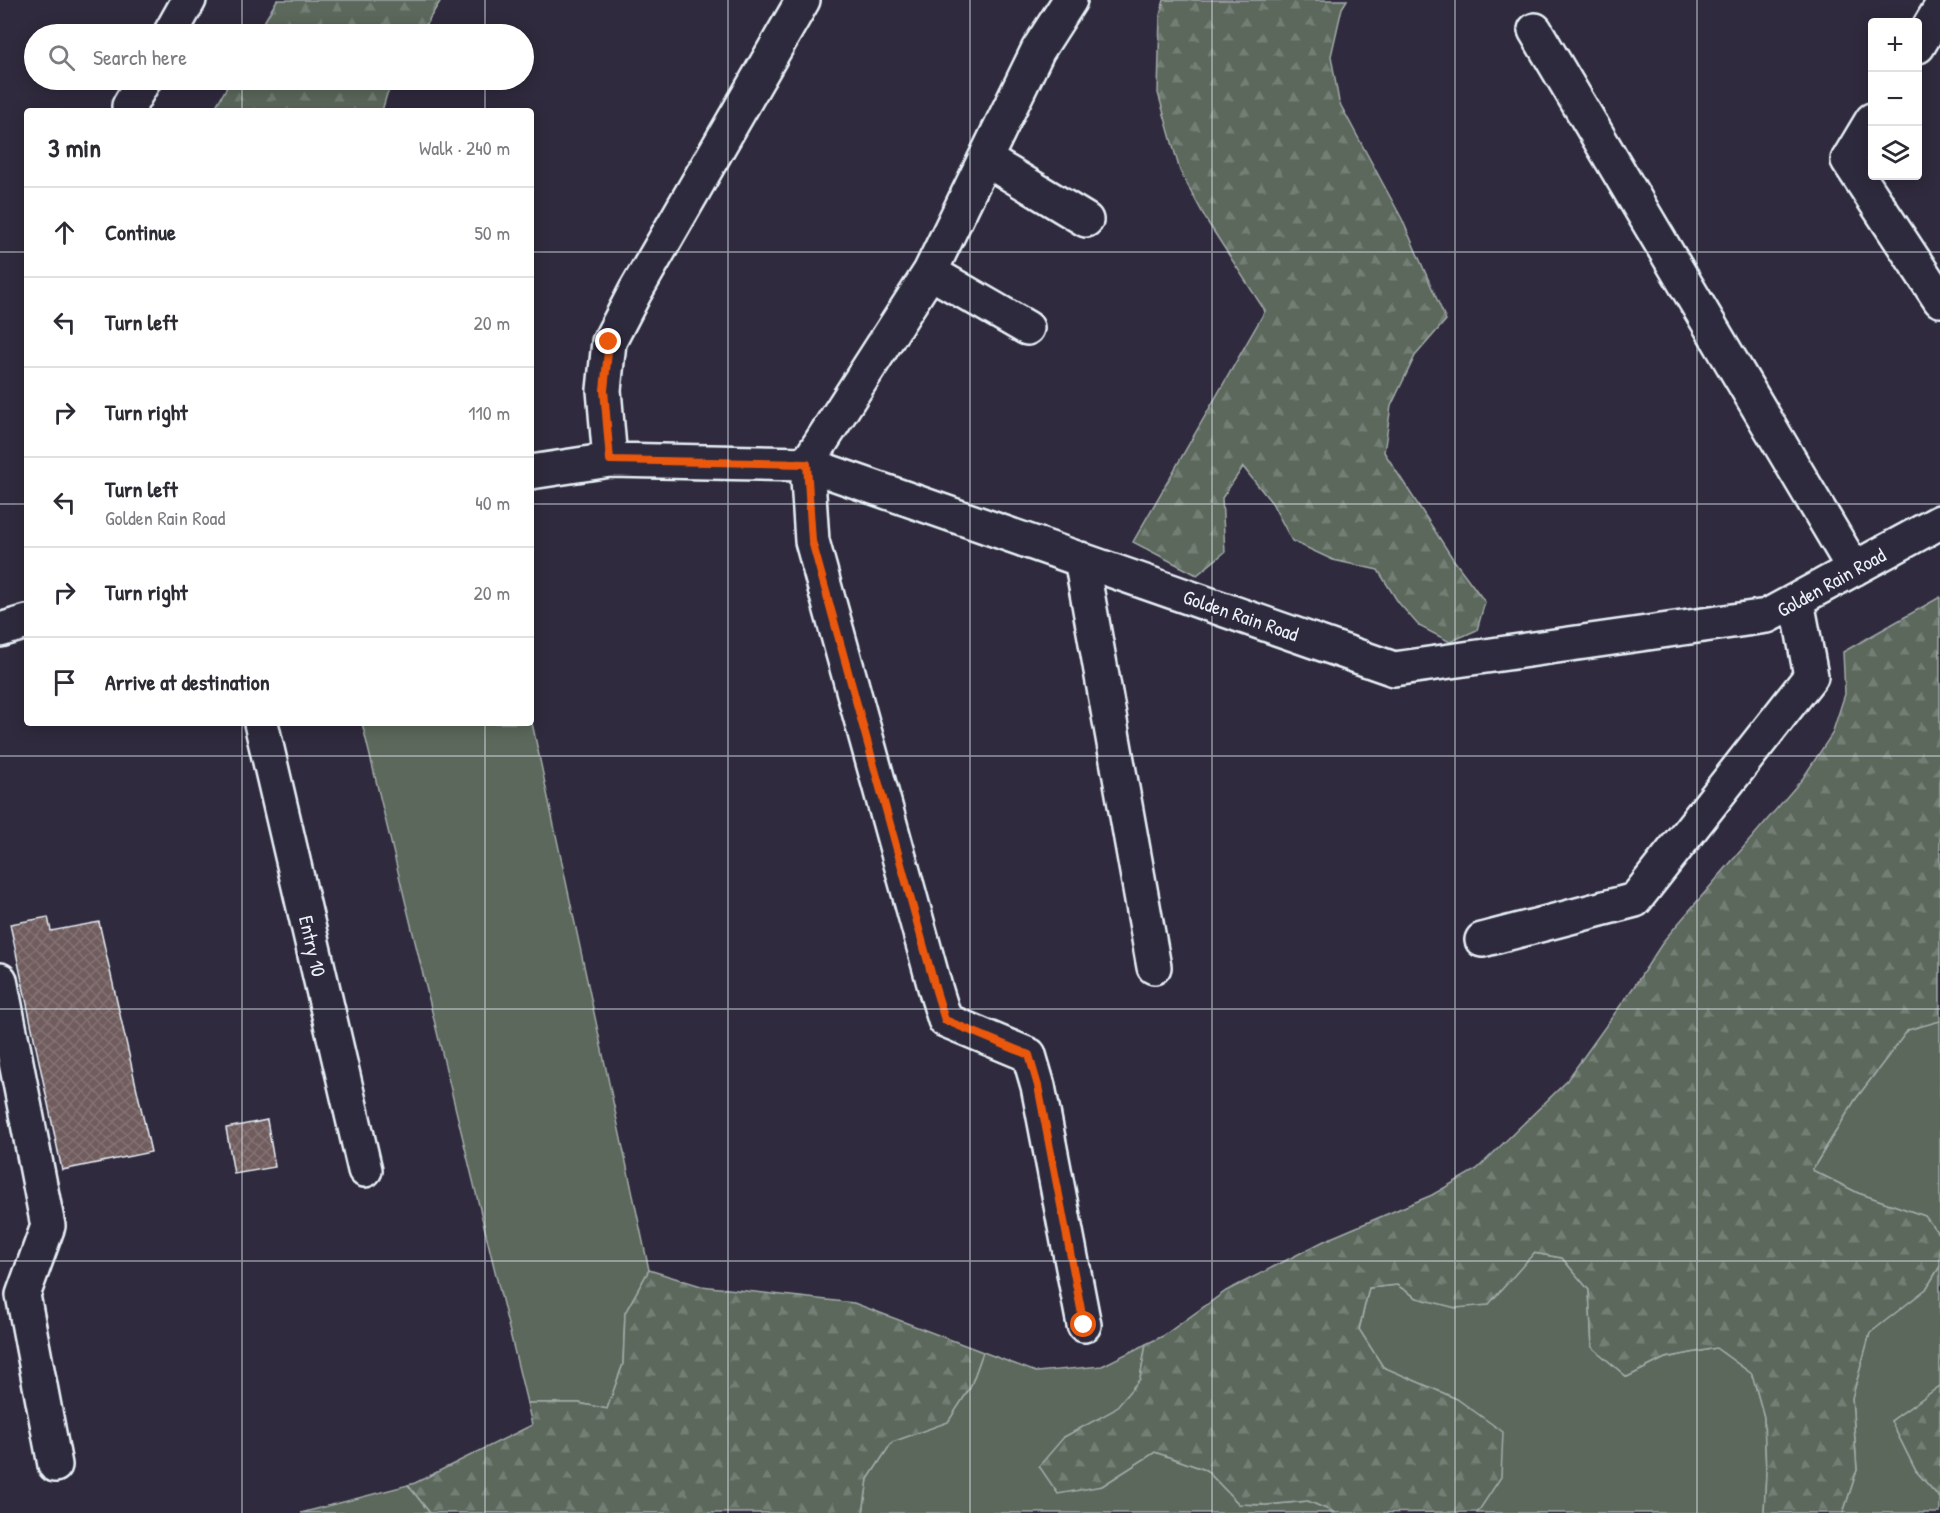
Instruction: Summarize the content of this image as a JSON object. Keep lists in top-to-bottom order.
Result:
{
  "streets": {
    "street": ["Golden Rain Road", "Entry 10"]
  },
  "page": {
    "map_buttons": ["+", "−"],
    "search": "Search here",
    "heading": ["3 min", "Walk · 240 m"],
    "list": [
      ["Continue", "50 m"],
      ["Turn left", "20 m"],
      ["Turn right", "110 m"],
      ["Turn left", "Golden Rain Road", "40 m"],
      ["Turn right", "20 m"],
      "Arrive at destination"
    ]
  }
}
